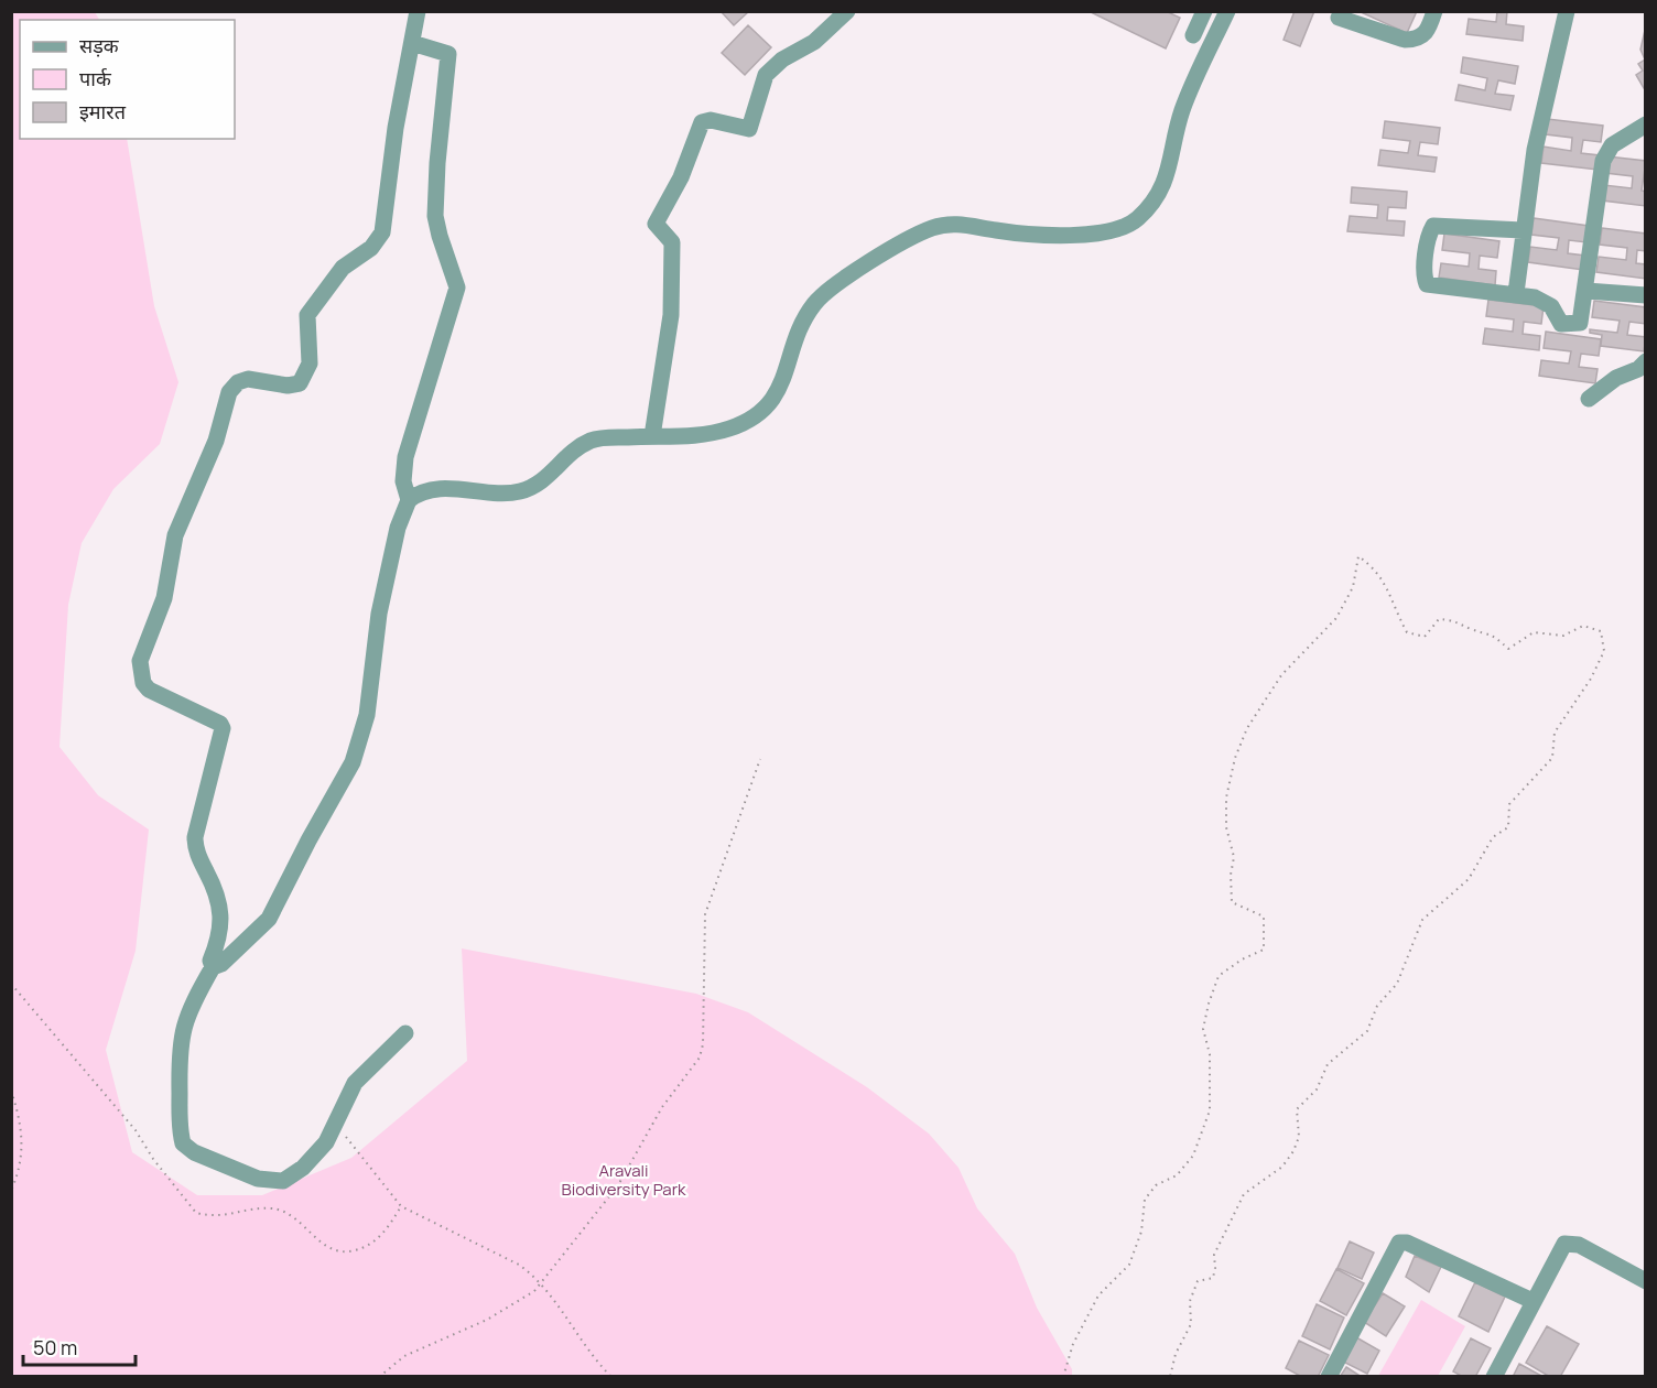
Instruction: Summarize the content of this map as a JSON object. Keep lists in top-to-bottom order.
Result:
{
  "parks": ["Aravali Biodiversity Park"],
  "legend": ["सड़क", "पार्क", "इमारत"],
  "scale_bar": "50 m"
}
